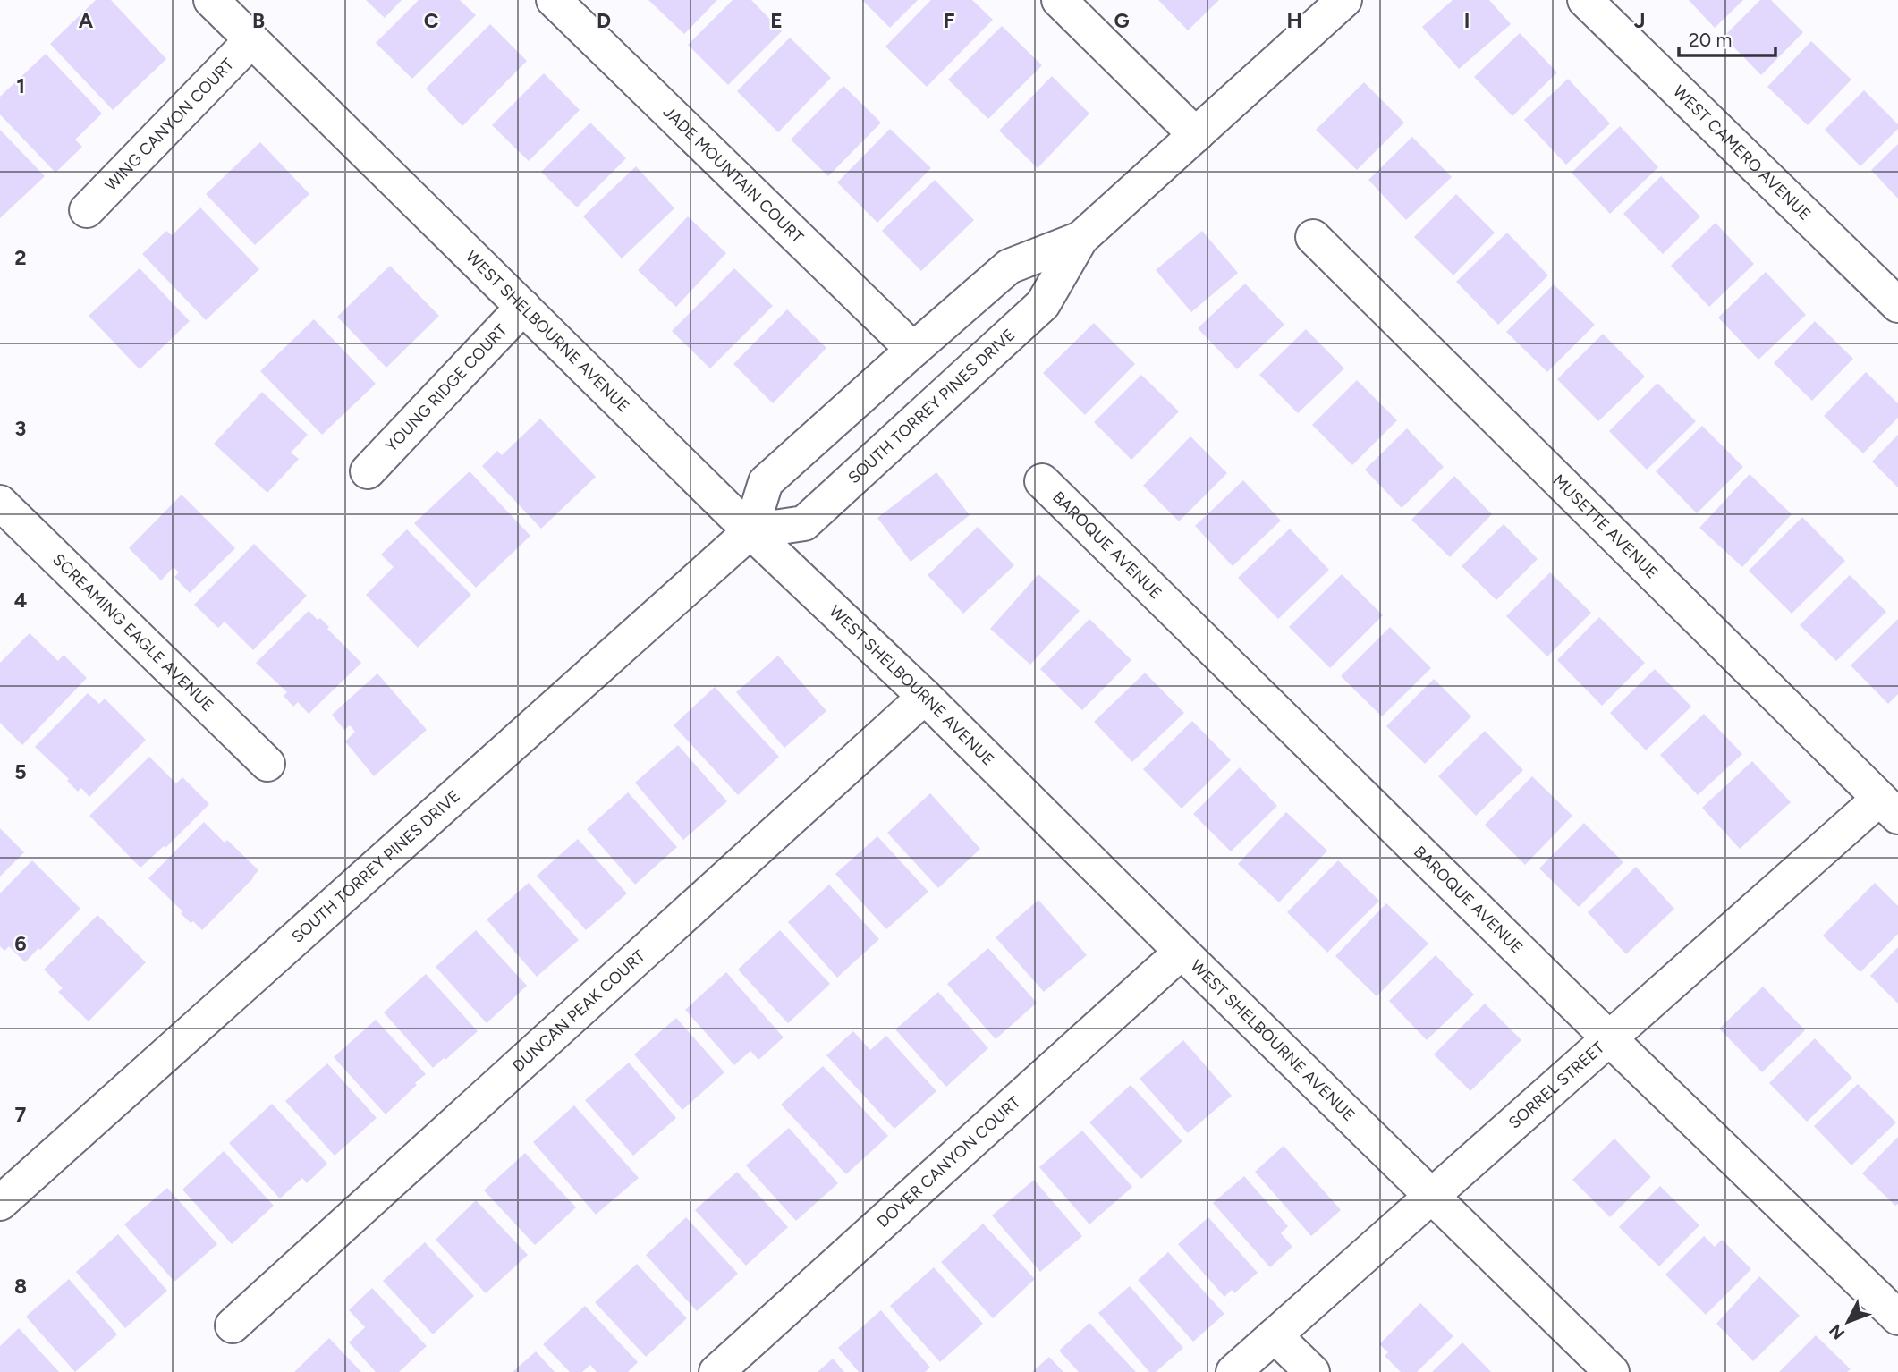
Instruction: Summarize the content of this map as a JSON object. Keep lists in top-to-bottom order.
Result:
{
  "streets": {
    "street": [
      "WING CANYON COURT",
      "WEST CAMERO AVENUE",
      "JADE MOUNTAIN COURT",
      "WEST SHELBOURNE AVENUE",
      "YOUNG RIDGE COURT",
      "SOUTH TORREY PINES DRIVE",
      "MUSETTE AVENUE",
      "BAROQUE AVENUE",
      "SCREAMING EAGLE AVENUE",
      "DUNCAN PEAK COURT",
      "SORREL STREET",
      "DOVER CANYON COURT"
    ]
  },
  "crossings": [
    ["WING CANYON COURT", "WEST SHELBOURNE AVENUE"],
    ["JADE MOUNTAIN COURT", "SOUTH TORREY PINES DRIVE"],
    ["WEST SHELBOURNE AVENUE", "YOUNG RIDGE COURT"],
    ["WEST SHELBOURNE AVENUE", "SOUTH TORREY PINES DRIVE"],
    ["WEST SHELBOURNE AVENUE", "DUNCAN PEAK COURT"],
    ["WEST SHELBOURNE AVENUE", "SORREL STREET"],
    ["WEST SHELBOURNE AVENUE", "DOVER CANYON COURT"],
    ["MUSETTE AVENUE", "SORREL STREET"],
    ["BAROQUE AVENUE", "SORREL STREET"]
  ],
  "scale_bar": "20 m",
  "north": "bottom left",
  "grid": {
    "columns": [
      "A",
      "B",
      "C",
      "D",
      "E",
      "F",
      "G",
      "H",
      "I",
      "J"
    ],
    "rows": [
      "1",
      "2",
      "3",
      "4",
      "5",
      "6",
      "7",
      "8"
    ]
  }
}
